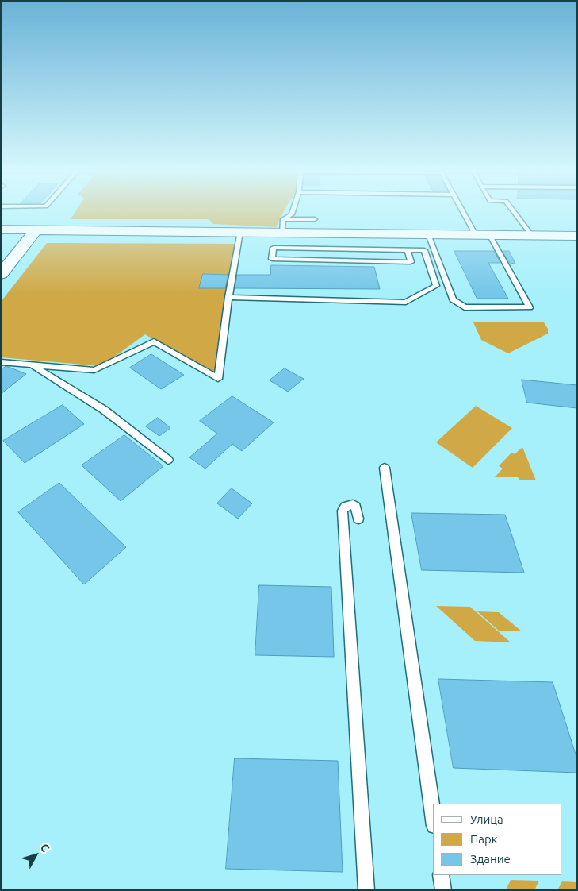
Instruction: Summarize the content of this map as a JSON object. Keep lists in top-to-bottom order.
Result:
{
  "legend": ["Улица", "Парк", "Здание"],
  "north": "top right"
}
